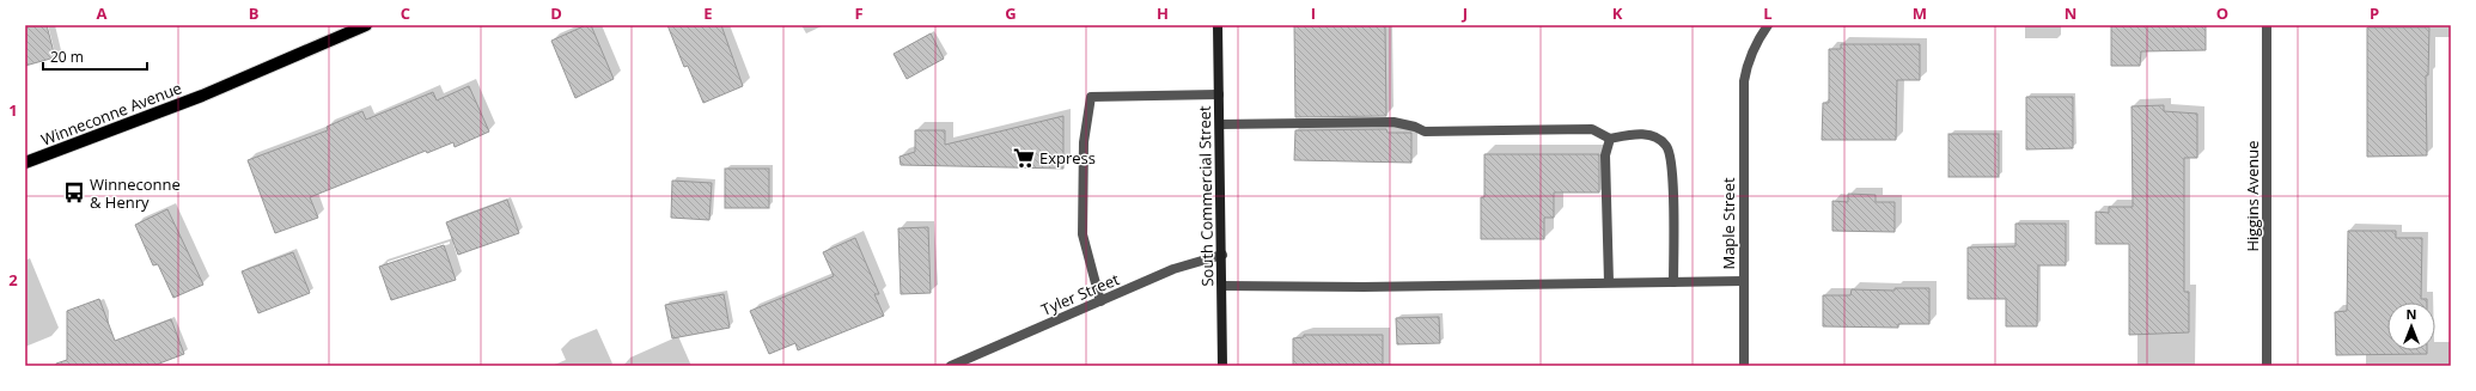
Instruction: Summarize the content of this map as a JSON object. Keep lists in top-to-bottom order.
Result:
{
  "streets": {
    "main road": ["Winneconne Avenue", "South Commercial Street"],
    "street": ["Higgins Avenue", "Maple Street", "Tyler Street"]
  },
  "crossings": [
    ["South Commercial Street", "Tyler Street"]
  ],
  "places": {
    "supermarket": ["Express"],
    "bus stop": ["Winneconne & Henry"]
  },
  "scale_bar": "20 m",
  "north": "top",
  "grid": {
    "columns": [
      "A",
      "B",
      "C",
      "D",
      "E",
      "F",
      "G",
      "H",
      "I",
      "J",
      "K",
      "L",
      "M",
      "N",
      "O",
      "P"
    ],
    "rows": ["1", "2"]
  }
}
